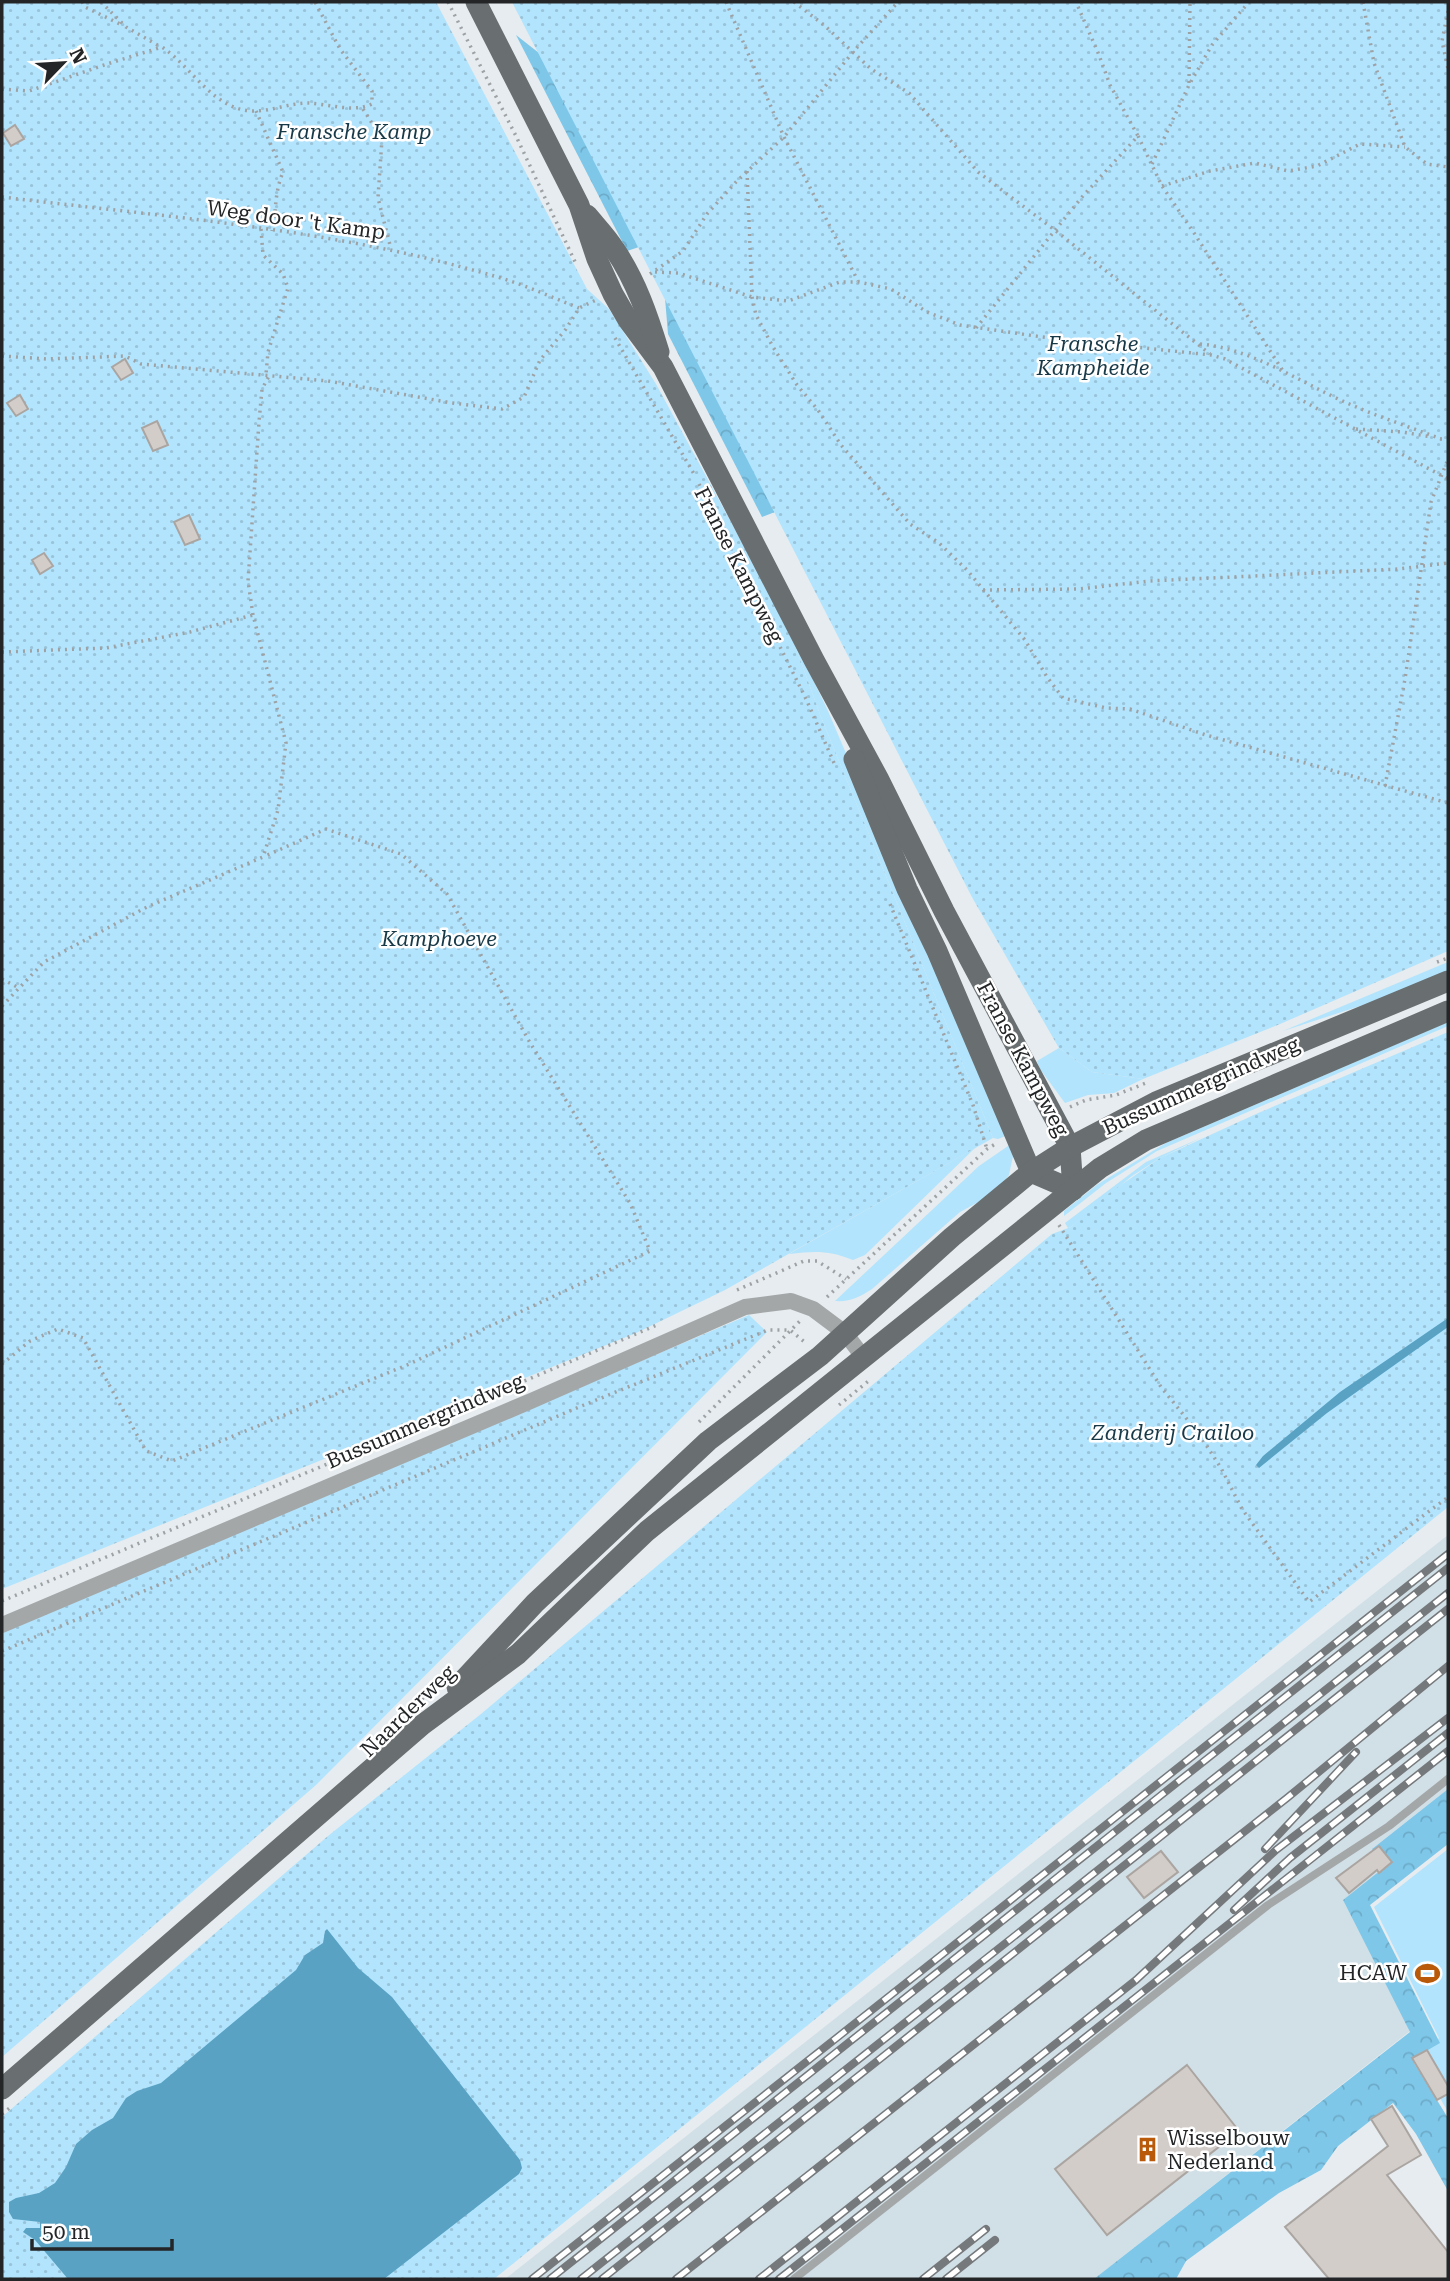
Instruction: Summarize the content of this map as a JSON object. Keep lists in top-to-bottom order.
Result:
{
  "streets": {
    "main road": ["Franse Kampweg", "Bussummergrindweg", "Naarderweg"],
    "path": ["Weg door 't Kamp"]
  },
  "crossings": [
    ["Franse Kampweg", "Bussummergrindweg"],
    ["Bussummergrindweg", "Naarderweg"]
  ],
  "parks": [
    "Fransche Kamp",
    "Fransche Kampheide",
    "Kamphoeve",
    "Zanderij Crailoo"
  ],
  "places": {
    "sports": ["HCAW"],
    "building": ["Wisselbouw Nederland"]
  },
  "scale_bar": "50 m",
  "north": "top right"
}
